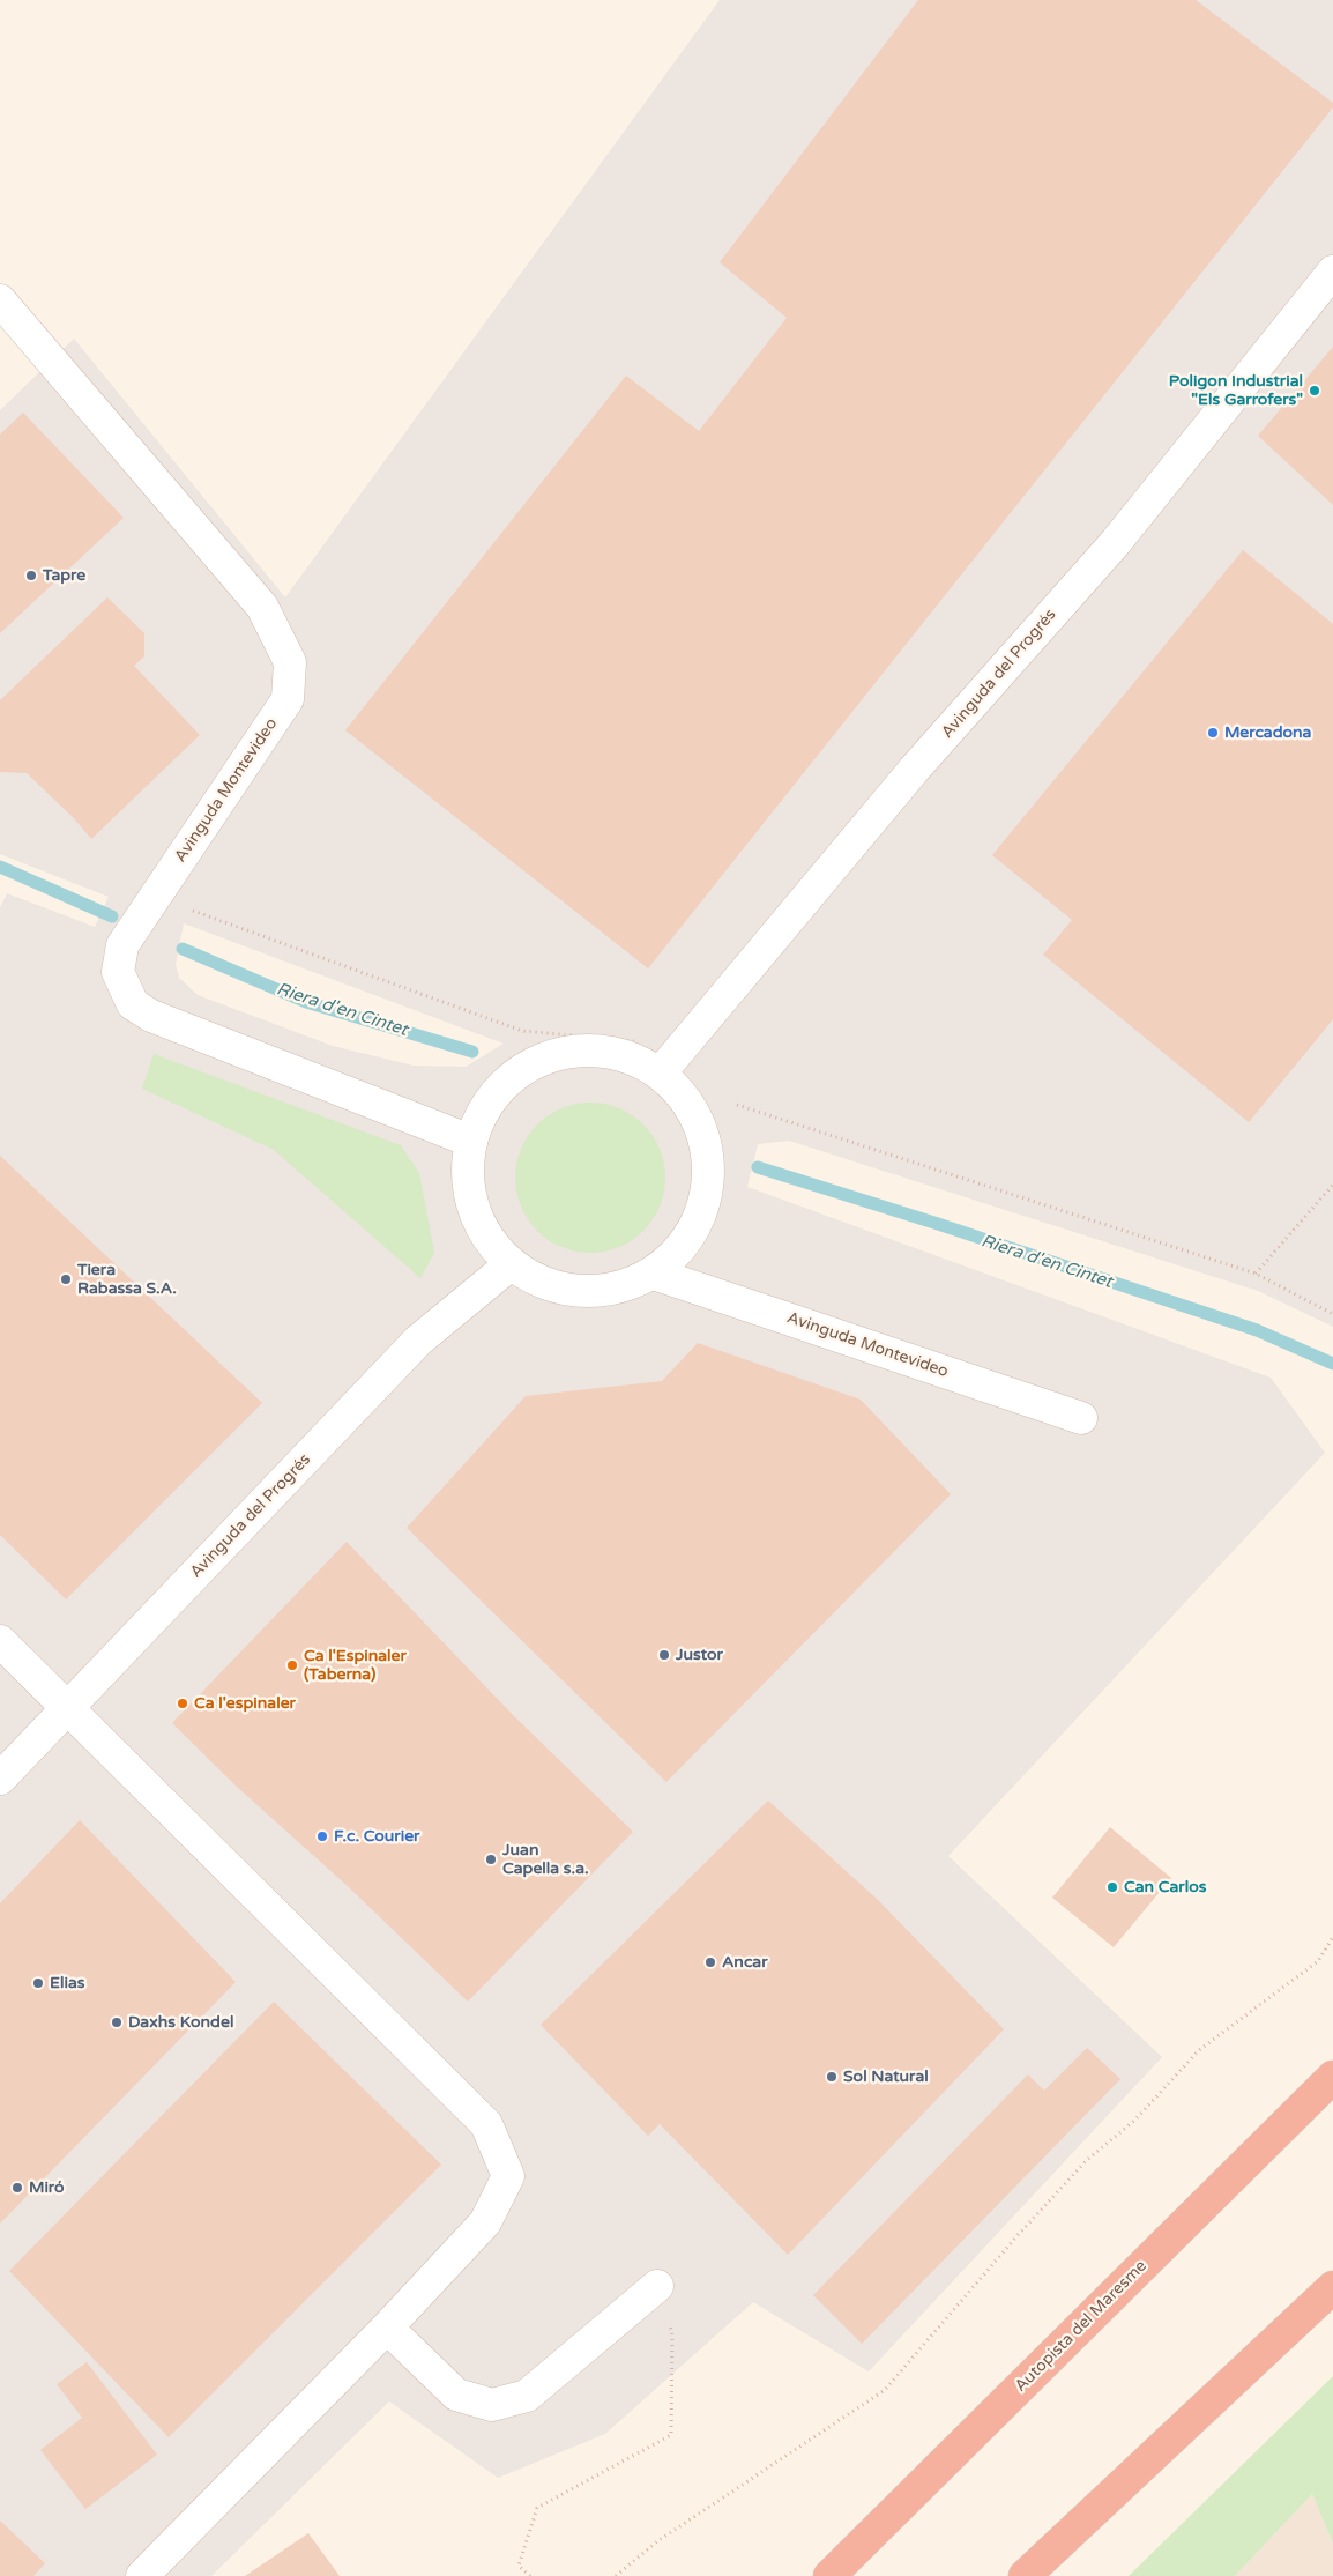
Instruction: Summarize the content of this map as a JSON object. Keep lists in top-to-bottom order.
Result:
{
  "streets": {
    "highway": ["Autopista del Maresme"],
    "street": ["Avinguda del Progrés", "Avinguda Montevideo"]
  },
  "water": ["Riera d'en Cintet"],
  "places": [
    "Poligon Industrial \"Els Garrofers\"",
    "Tapre",
    "Mercadona",
    "Tiera Rabassa S.A.",
    "Justor",
    "Ca l'Espinaler (Taberna)",
    "Ca l'espinaler",
    "F.c. Courier",
    "Juan Capella s.a.",
    "Can Carlos",
    "Ancar",
    "Elias",
    "Daxhs Kondel",
    "Sol Natural",
    "Miró"
  ]
}
